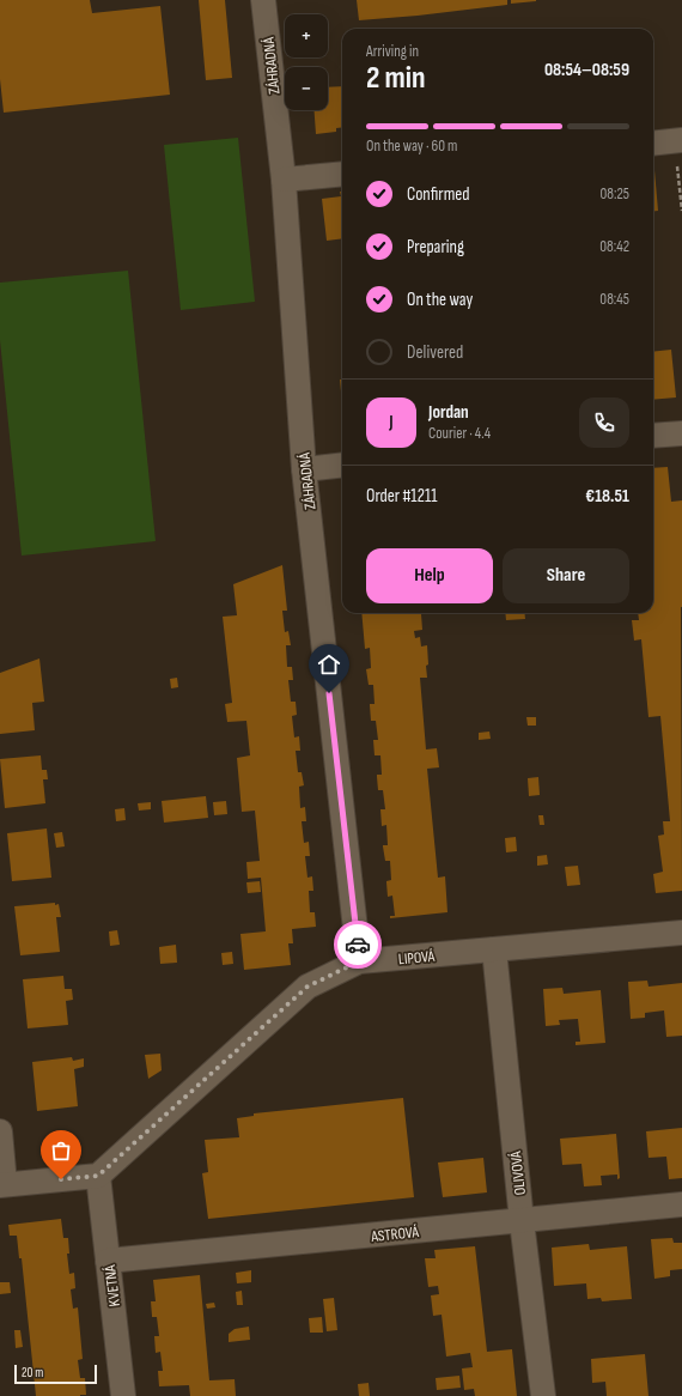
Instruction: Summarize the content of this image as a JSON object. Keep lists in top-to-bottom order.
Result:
{
  "streets": {
    "street": [
      "ZÁHRADNÁ",
      "LIPOVÁ",
      "OLIVOVÁ",
      "ASTROVÁ",
      "KVETNÁ"
    ]
  },
  "crossings": [
    ["ZÁHRADNÁ", "LIPOVÁ"],
    ["LIPOVÁ", "OLIVOVÁ"],
    ["LIPOVÁ", "KVETNÁ"],
    ["OLIVOVÁ", "ASTROVÁ"],
    ["ASTROVÁ", "KVETNÁ"]
  ],
  "scale_bar": "20 m",
  "page": {
    "map_buttons": ["+", "−"],
    "heading": ["2 min", "Arriving in", "08:54–08:59"],
    "panel": [
      "Jordan",
      "Courier · 4.4",
      "Order #1211",
      "€18.51"
    ],
    "bar": "On the way · 60 m",
    "list": [
      ["Confirmed", "08:25"],
      ["Preparing", "08:42"],
      ["On the way", "08:45"],
      "Delivered"
    ],
    "round": "J",
    "buttons": ["Help", "Share"],
    "scale": "20 m"
  }
}
